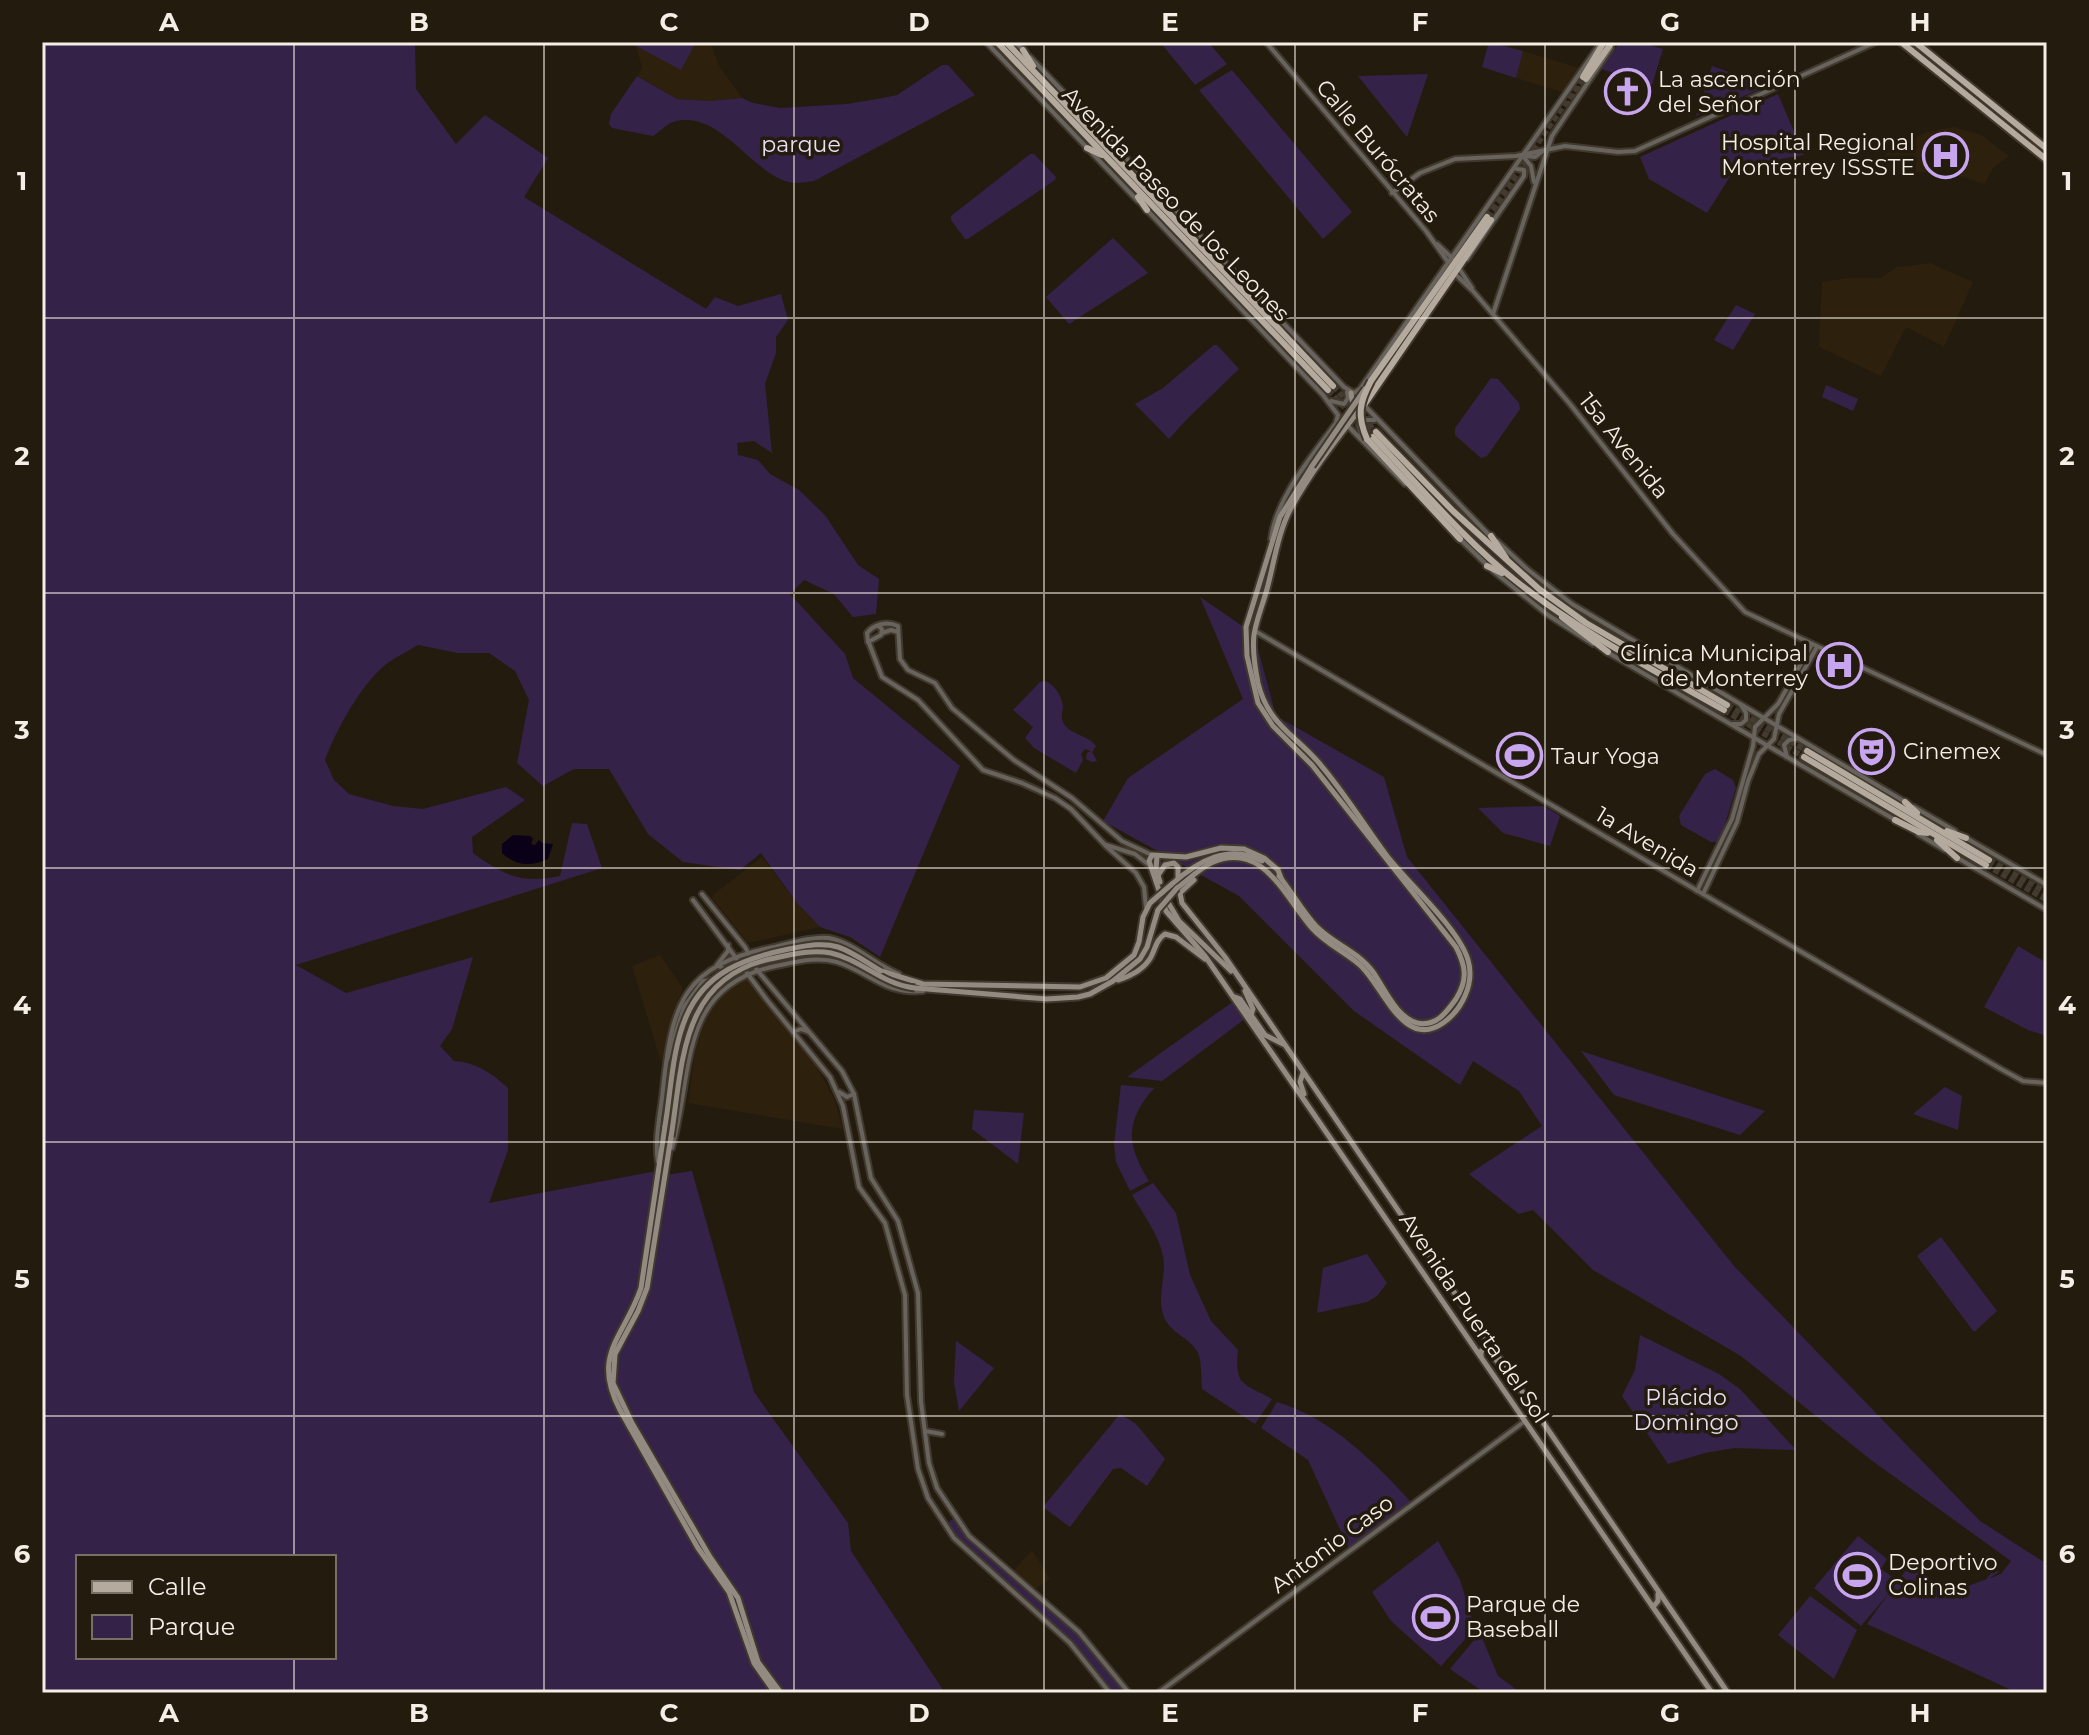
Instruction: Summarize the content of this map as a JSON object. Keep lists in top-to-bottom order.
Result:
{
  "streets": {
    "main road": ["Avenida Paseo de los Leones", "Avenida Puerta del Sol"],
    "street": [
      "Calle Burócratas",
      "15a Avenida",
      "1a Avenida",
      "Antonio Caso"
    ]
  },
  "crossings": [
    ["Calle Burócratas", "15a Avenida"],
    ["Avenida Puerta del Sol", "Antonio Caso"]
  ],
  "parks": ["parque", "Plácido Domingo"],
  "places": {
    "church": ["La ascención del Señor"],
    "hospital": ["Hospital Regional Monterrey ISSSTE", "Clínica Municipal de Monterrey"],
    "theatre": ["Cinemex"],
    "sports": ["Taur Yoga", "Deportivo Colinas", "Parque de Baseball"]
  },
  "legend": ["Calle", "Parque"],
  "grid": {
    "columns": [
      "A",
      "B",
      "C",
      "D",
      "E",
      "F",
      "G",
      "H"
    ],
    "rows": [
      "1",
      "2",
      "3",
      "4",
      "5",
      "6"
    ]
  }
}
